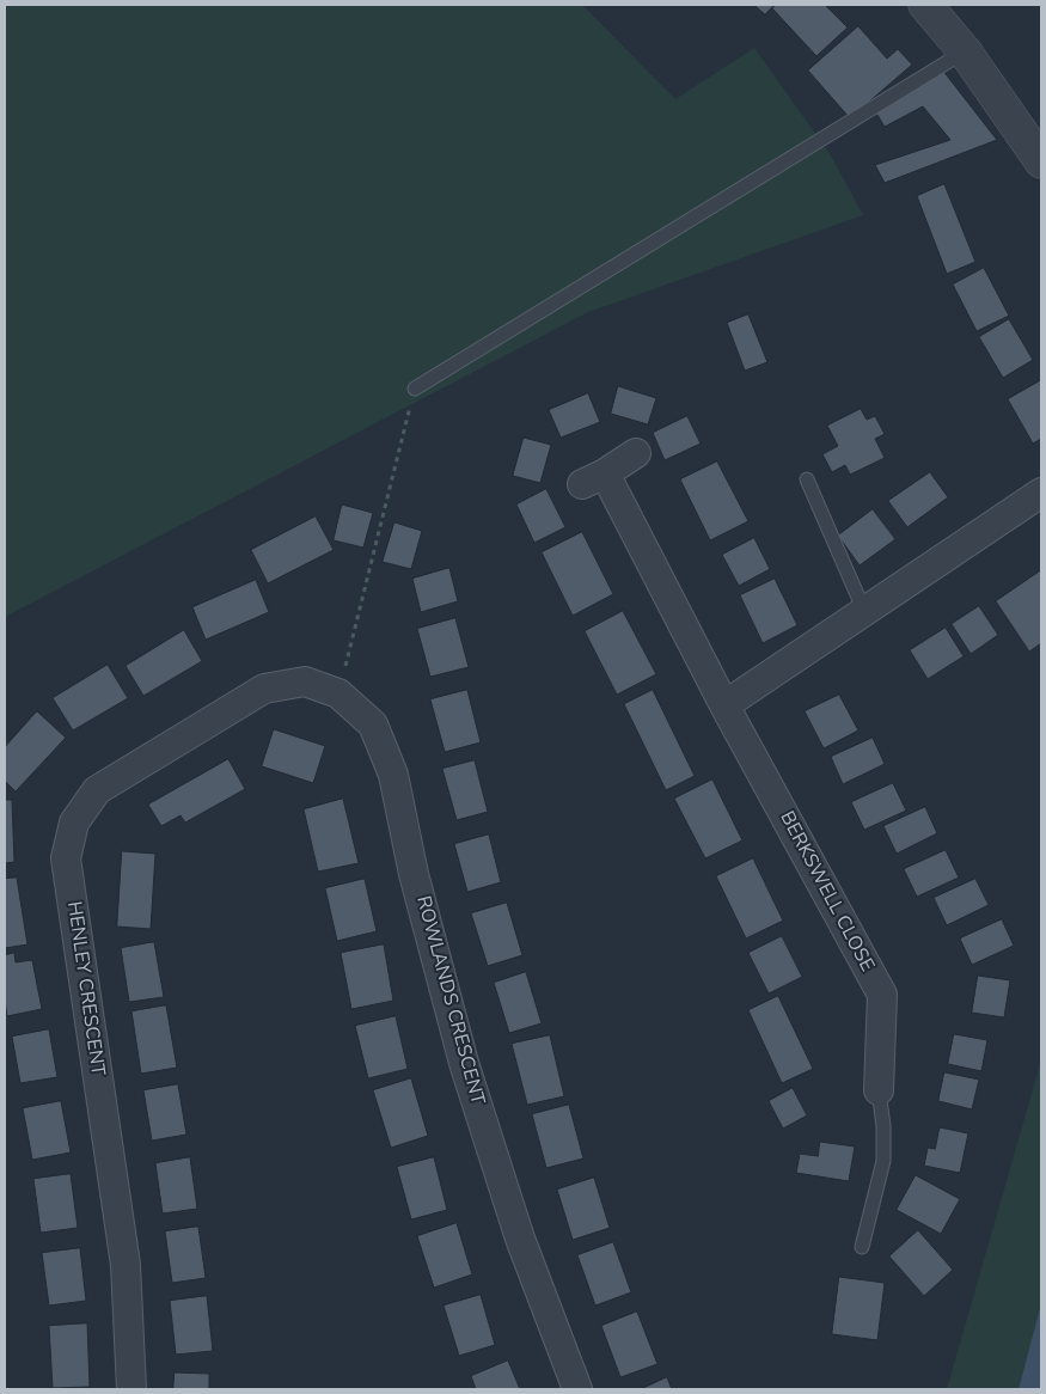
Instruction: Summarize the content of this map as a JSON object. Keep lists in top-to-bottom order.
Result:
{
  "streets": {
    "street": ["BERKSWELL CLOSE", "HENLEY CRESCENT", "ROWLANDS CRESCENT"]
  },
  "crossings": [
    ["HENLEY CRESCENT", "ROWLANDS CRESCENT"]
  ]
}
